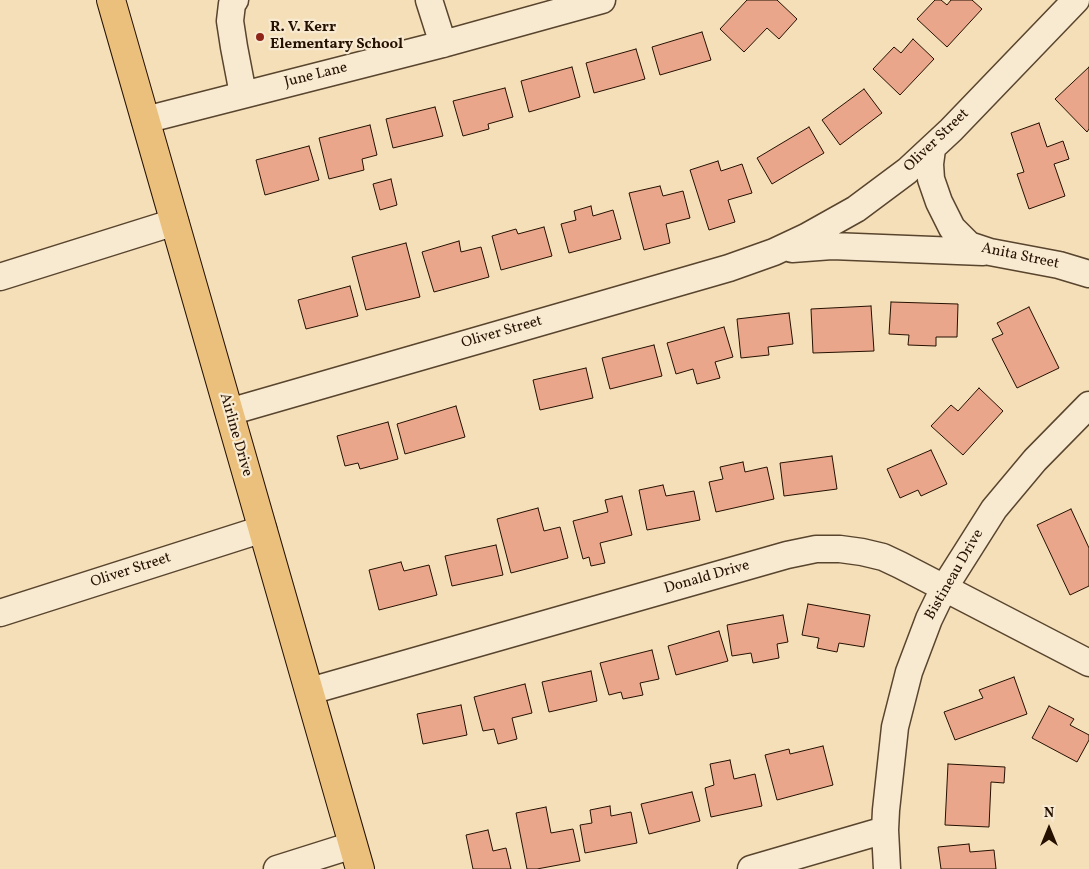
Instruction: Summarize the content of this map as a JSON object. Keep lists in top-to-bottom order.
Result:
{
  "streets": {
    "main road": ["Airline Drive"],
    "street": [
      "June Lane",
      "Oliver Street",
      "Anita Street",
      "Bistineau Drive",
      "Donald Drive"
    ]
  },
  "crossings": [
    ["June Lane", "Airline Drive"],
    ["Oliver Street", "Anita Street"],
    ["Oliver Street", "Airline Drive"],
    ["Airline Drive", "Donald Drive"],
    ["Bistineau Drive", "Donald Drive"]
  ],
  "places": ["R. V. Kerr Elementary School"],
  "north": "top"
}
